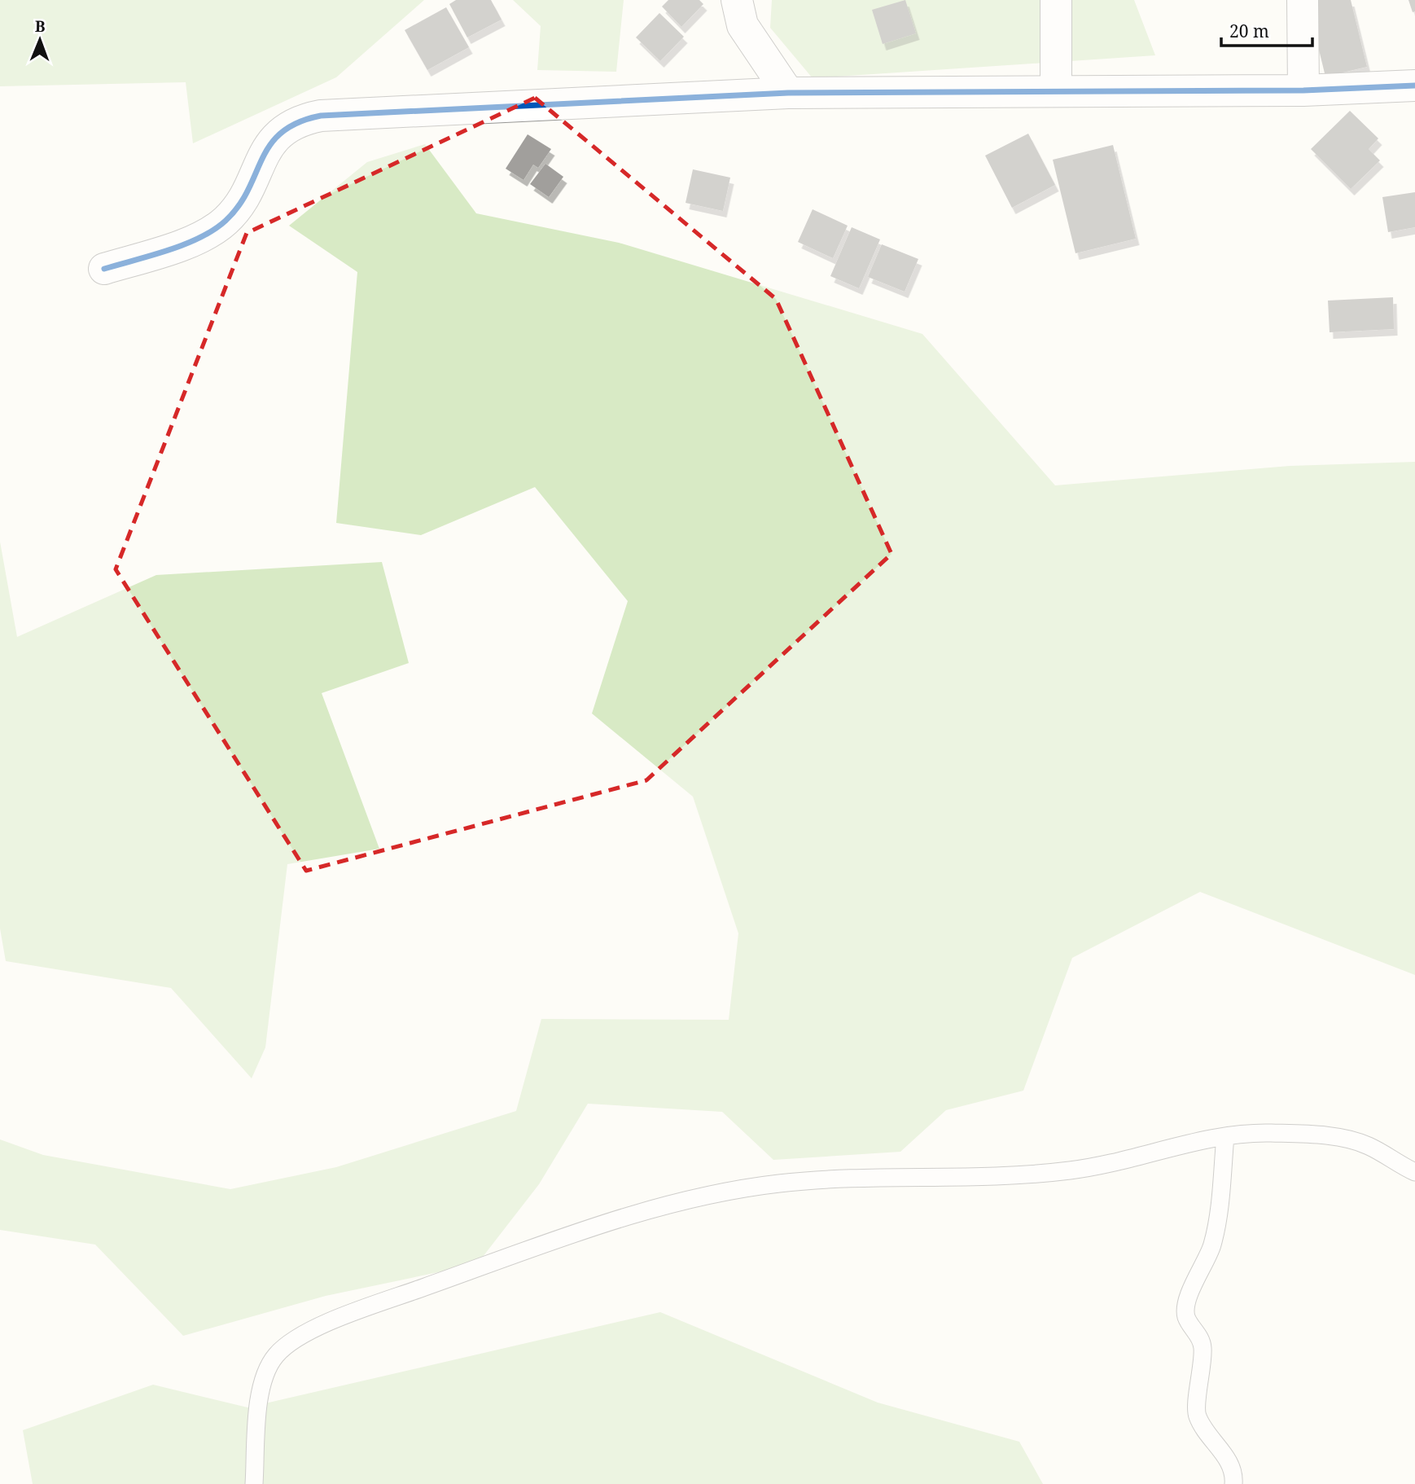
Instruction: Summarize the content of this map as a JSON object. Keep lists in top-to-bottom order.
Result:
{
  "scale_bar": "20 m",
  "north": "top"
}
